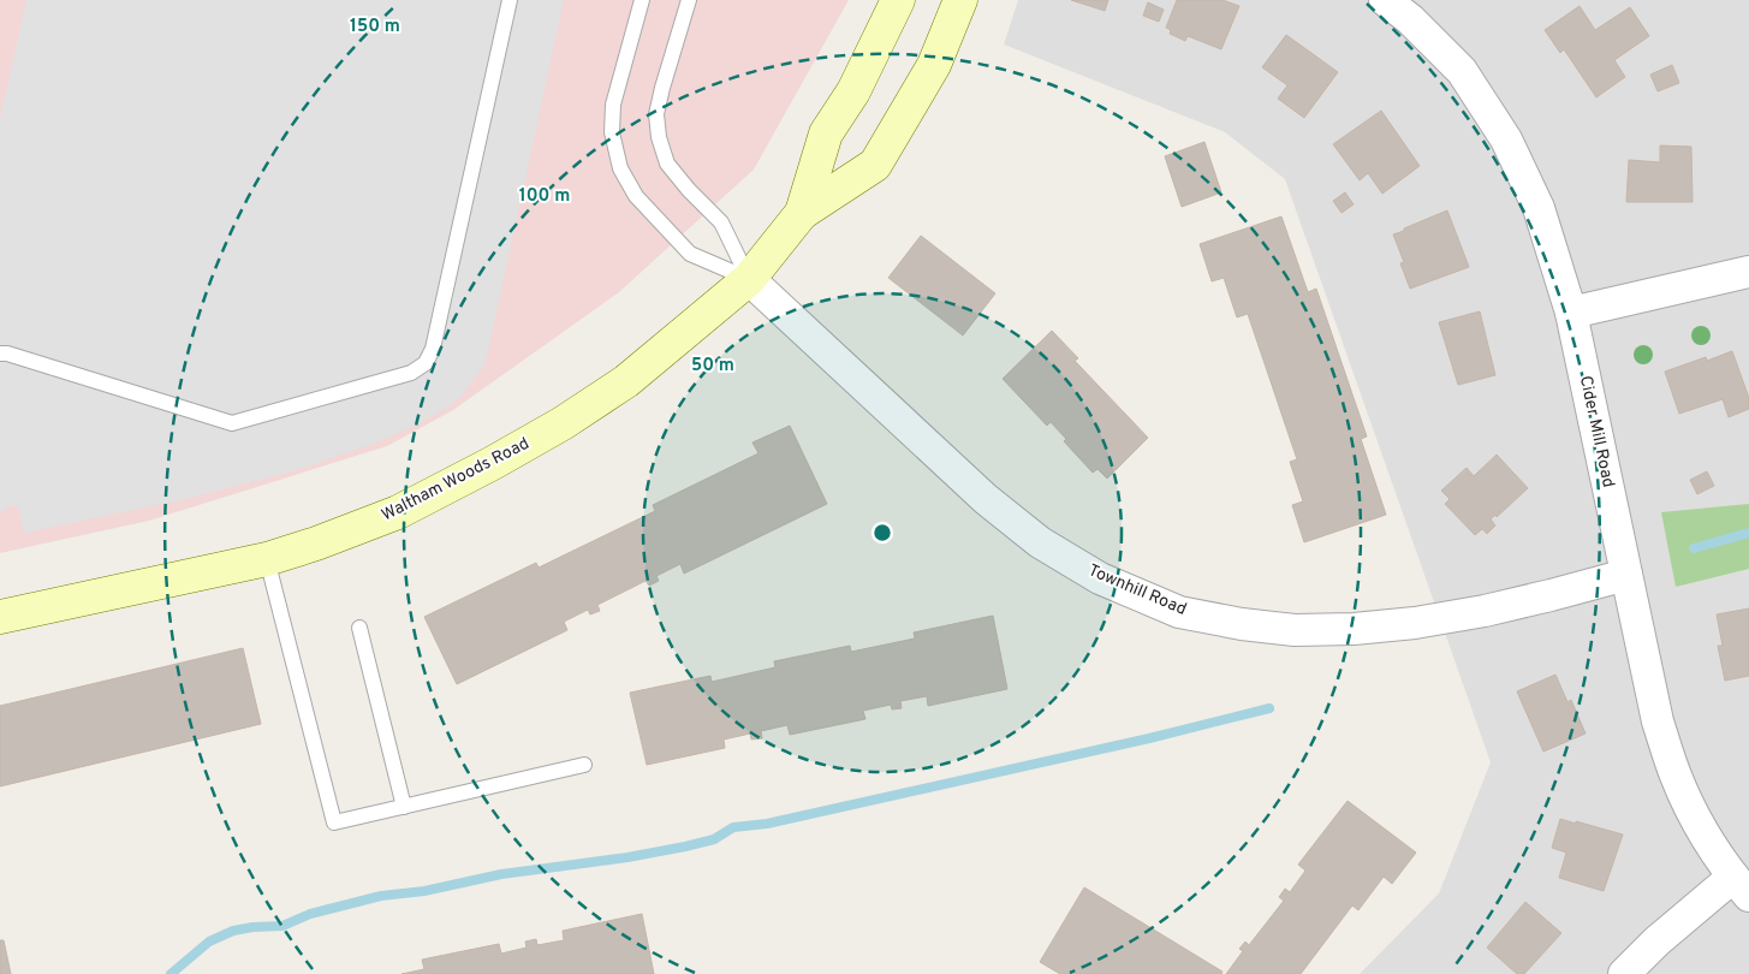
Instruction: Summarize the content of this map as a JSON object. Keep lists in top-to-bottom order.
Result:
{
  "streets": {
    "street": ["Cider Mill Road", "Waltham Woods Road", "Townhill Road"]
  },
  "crossings": [
    ["Cider Mill Road", "Townhill Road"],
    ["Waltham Woods Road", "Townhill Road"]
  ],
  "rings": ["150 m", "100 m", "50 m"]
}
